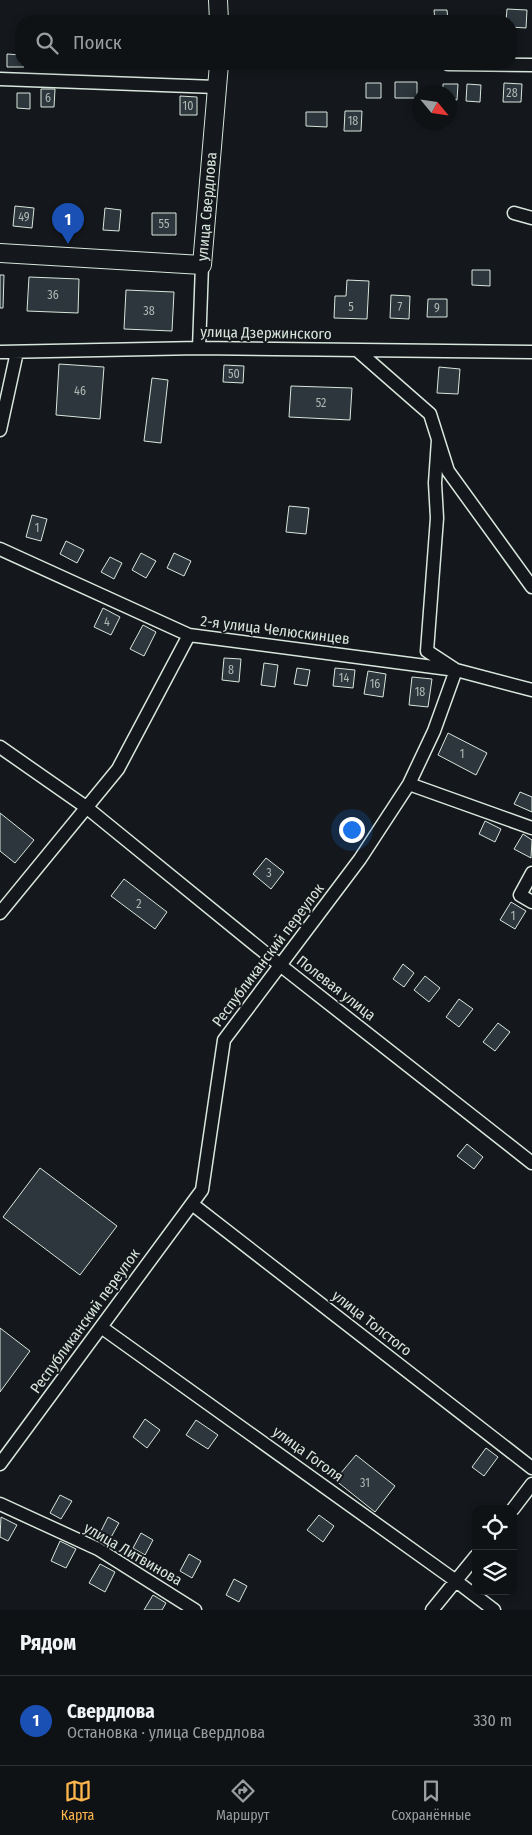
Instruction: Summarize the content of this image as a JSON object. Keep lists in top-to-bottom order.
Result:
{
  "streets": {
    "street": [
      "улица Свердлова",
      "улица Дзержинского",
      "2-я улица Челюскинцев",
      "Республиканский переулок",
      "Полевая улица",
      "улица Толстого",
      "улица Гоголя",
      "улица Литвинова"
    ]
  },
  "crossings": [
    ["2-я улица Челюскинцев", "Республиканский переулок"],
    ["Республиканский переулок", "Полевая улица"],
    ["Республиканский переулок", "улица Толстого"],
    ["Республиканский переулок", "улица Гоголя"]
  ],
  "house_numbers": [
    "28",
    "6",
    "10",
    "18",
    "49",
    "55",
    "36",
    "5",
    "7",
    "9",
    "38",
    "50",
    "46",
    "52",
    "1",
    "4",
    "8",
    "14",
    "16",
    "18",
    "1",
    "3",
    "2",
    "1",
    "31"
  ],
  "north": "bottom right",
  "page": {
    "search": "Поиск",
    "pins": "1",
    "heading": "Рядом",
    "list": [
      {
        "mark": "1",
        "name": "Свердлова",
        "note": "Остановка · улица Свердлова",
        "value": "330 m"
      }
    ],
    "nav": ["Карта", "Маршрут", "Сохранённые"]
  }
}
